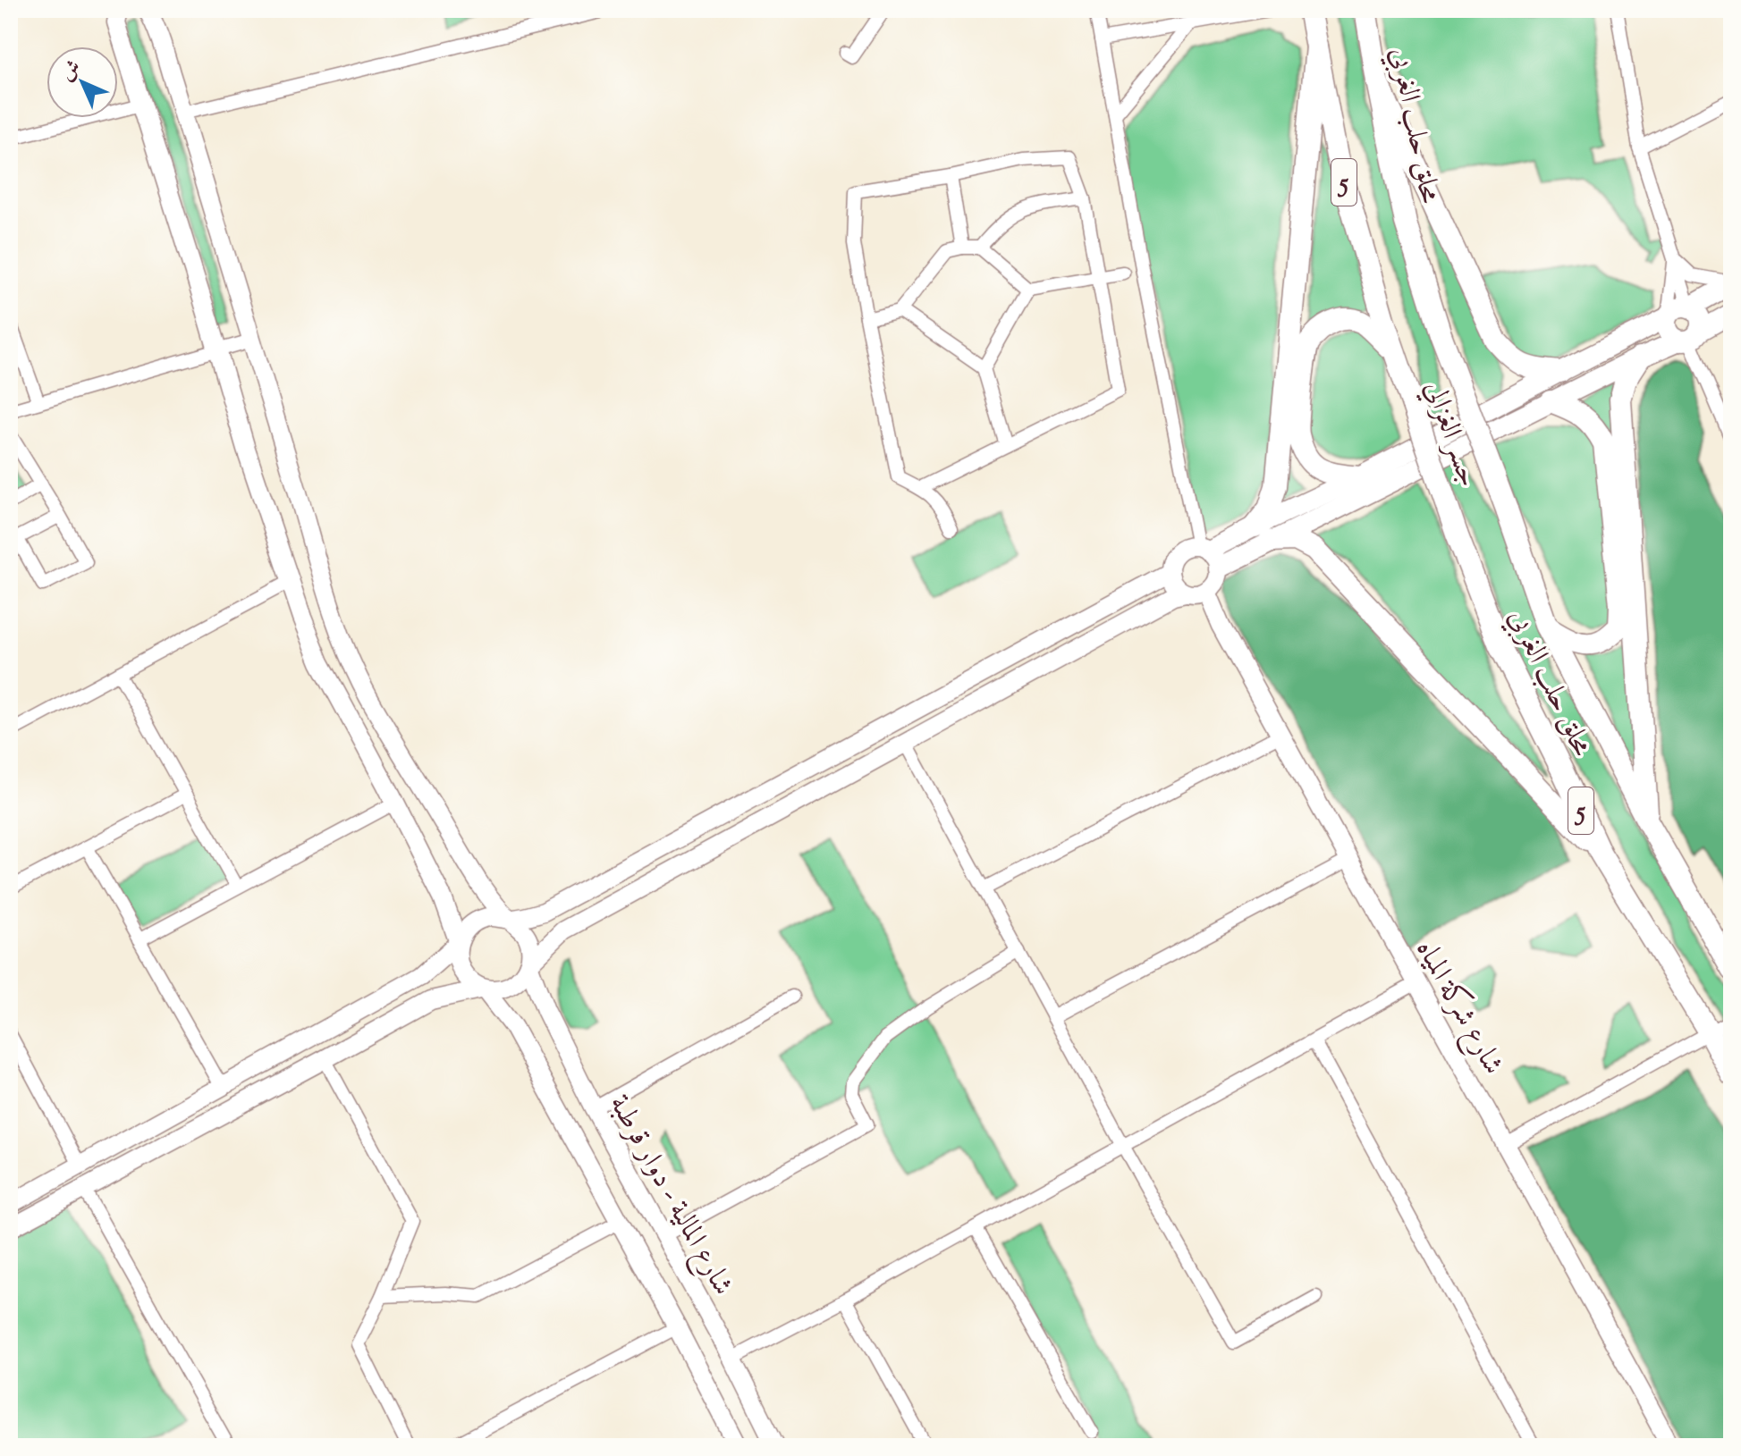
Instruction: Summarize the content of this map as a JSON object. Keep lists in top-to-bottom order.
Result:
{
  "streets": {
    "highway": ["محلق حلب الغربي", "5", "جسر الغزالي"],
    "main road": ["شارع شركة المياه", "شارع المالية - دوار قرطبة"]
  },
  "crossings": [
    ["محلق حلب الغربي", "جسر الغزالي"],
    ["5", "جسر الغزالي"]
  ],
  "north": "top left"
}
